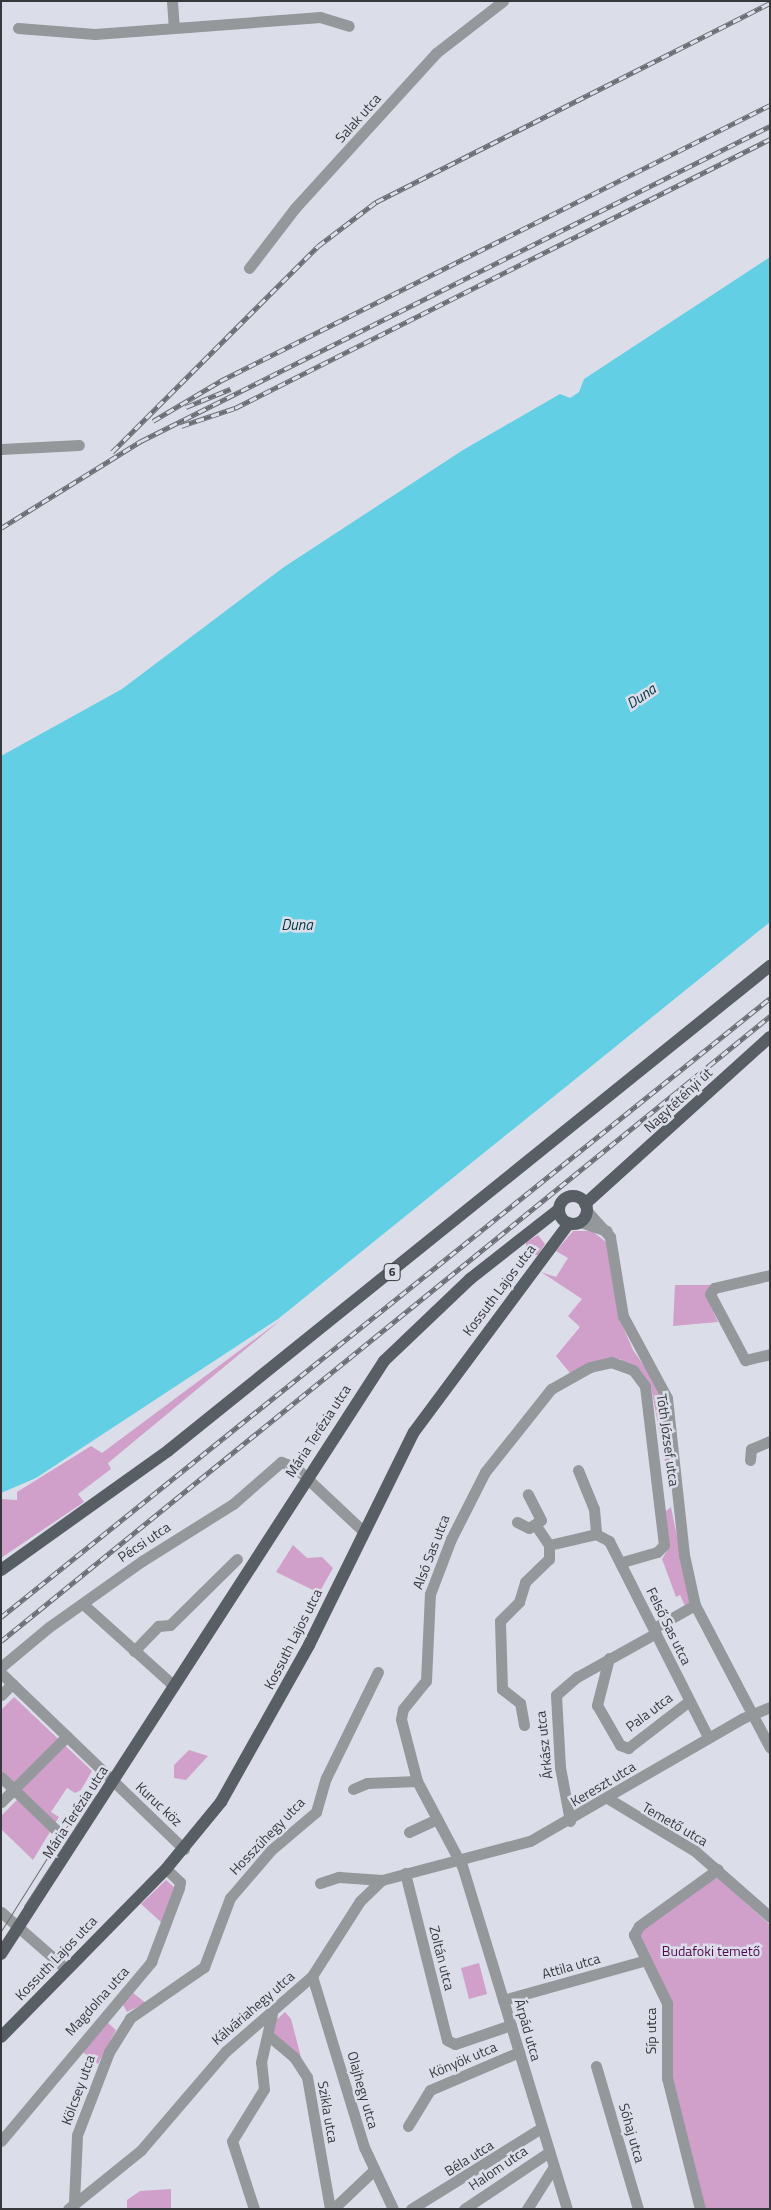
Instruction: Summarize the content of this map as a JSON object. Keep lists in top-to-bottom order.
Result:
{
  "streets": {
    "main road": [
      "Nagytétényi út",
      "6",
      "Kossuth Lajos utca",
      "Mária Terézia utca"
    ],
    "street": [
      "Salak utca",
      "Tóth József utca",
      "Pécsi utca",
      "Alsó Sas utca",
      "Felső Sas utca",
      "Pala utca",
      "Árkász utca",
      "Kereszt utca",
      "Kuruc köz",
      "Temető utca",
      "Hosszúhegy utca",
      "Zoltán utca",
      "Attila utca",
      "Magdolna utca",
      "Kálváriahegy utca",
      "Árpád utca",
      "Síp utca",
      "Könyök utca",
      "Kölcsey utca",
      "Olajhegy utca",
      "Szikla utca",
      "Sóhaj utca",
      "Béla utca",
      "Halom utca"
    ]
  },
  "crossings": [
    ["Nagytétényi út", "Tóth József utca"],
    ["Kossuth Lajos utca", "Mária Terézia utca"],
    ["Kossuth Lajos utca", "Pécsi utca"],
    ["Kossuth Lajos utca", "Kuruc köz"],
    ["Kossuth Lajos utca", "Magdolna utca"],
    ["Mária Terézia utca", "Pécsi utca"],
    ["Mária Terézia utca", "Kuruc köz"],
    ["Tóth József utca", "Alsó Sas utca"],
    ["Tóth József utca", "Felső Sas utca"],
    ["Tóth József utca", "Árkász utca"],
    ["Tóth József utca", "Kereszt utca"],
    ["Alsó Sas utca", "Kereszt utca"],
    ["Alsó Sas utca", "Kálváriahegy utca"],
    ["Alsó Sas utca", "Árpád utca"],
    ["Felső Sas utca", "Pala utca"],
    ["Felső Sas utca", "Árkász utca"],
    ["Felső Sas utca", "Kereszt utca"],
    ["Pala utca", "Árkász utca"],
    ["Árkász utca", "Kereszt utca"],
    ["Kereszt utca", "Temető utca"],
    ["Kereszt utca", "Kálváriahegy utca"],
    ["Kereszt utca", "Árpád utca"],
    ["Temető utca", "Síp utca"],
    ["Hosszúhegy utca", "Kölcsey utca"],
    ["Zoltán utca", "Kálváriahegy utca"],
    ["Zoltán utca", "Árpád utca"],
    ["Attila utca", "Árpád utca"],
    ["Attila utca", "Síp utca"],
    ["Kálváriahegy utca", "Árpád utca"],
    ["Kálváriahegy utca", "Kölcsey utca"],
    ["Kálváriahegy utca", "Olajhegy utca"],
    ["Árpád utca", "Könyök utca"],
    ["Árpád utca", "Béla utca"],
    ["Árpád utca", "Halom utca"]
  ],
  "water": ["Duna"],
  "parks": ["Budafoki temető"]
}
